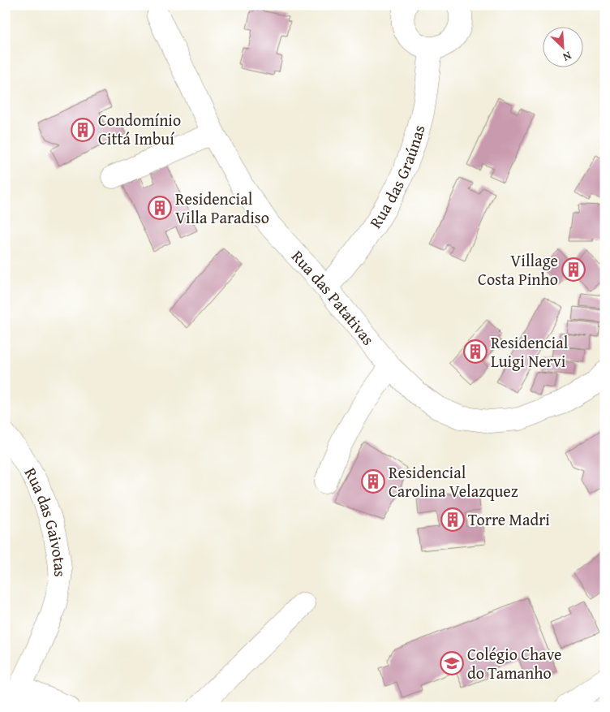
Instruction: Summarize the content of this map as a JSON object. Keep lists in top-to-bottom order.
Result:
{
  "streets": {
    "street": ["Rua das Graúnas", "Rua das Patativas", "Rua das Gaivotas"]
  },
  "crossings": [
    ["Rua das Graúnas", "Rua das Patativas"]
  ],
  "places": {
    "building": [
      "Condomínio Cittá Imbuí",
      "Residencial Villa Paradiso",
      "Village Costa Pinho",
      "Residencial Luigi Nervi",
      "Residencial Carolina Velazquez",
      "Torre Madri"
    ],
    "school or university": ["Colégio Chave do Tamanho"]
  },
  "north": "bottom right"
}
